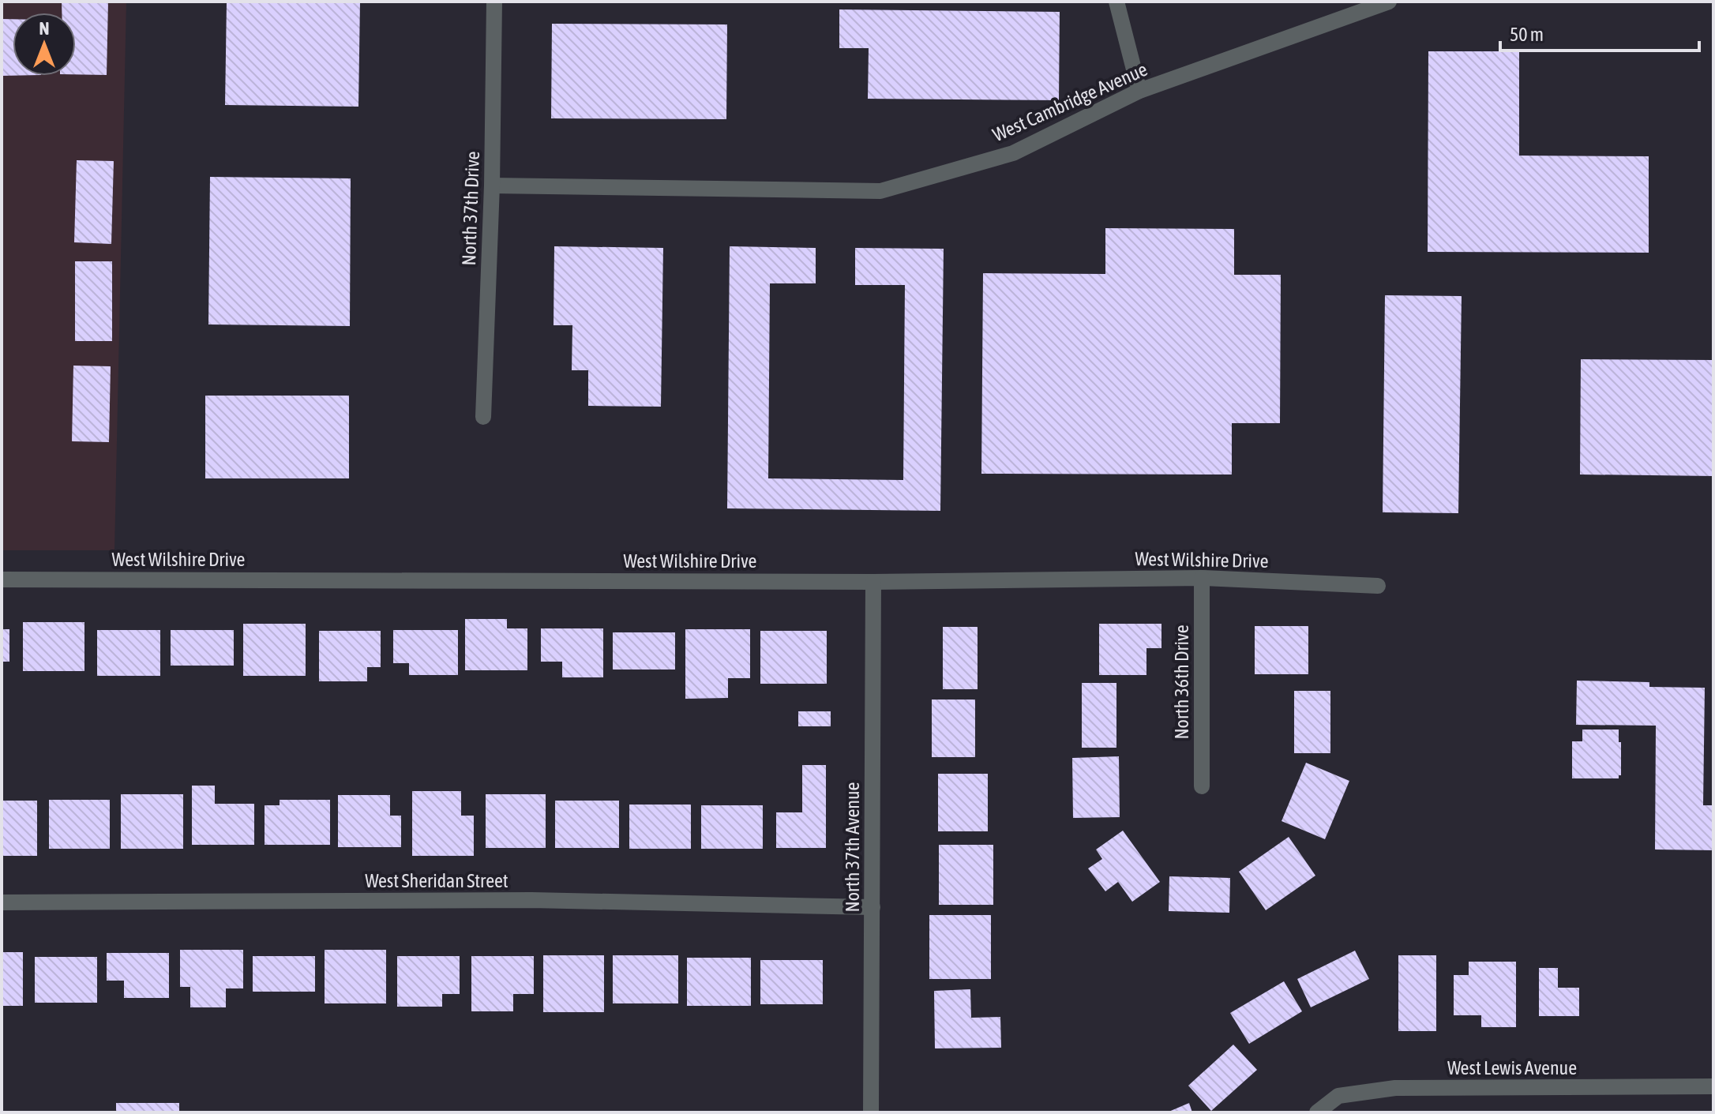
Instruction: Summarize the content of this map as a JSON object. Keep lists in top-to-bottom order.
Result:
{
  "streets": {
    "street": [
      "West Cambridge Avenue",
      "North 37th Drive",
      "West Wilshire Drive",
      "North 36th Drive",
      "North 37th Avenue",
      "West Sheridan Street",
      "West Lewis Avenue"
    ]
  },
  "crossings": [
    ["West Cambridge Avenue", "North 37th Drive"],
    ["West Wilshire Drive", "North 36th Drive"],
    ["West Wilshire Drive", "North 37th Avenue"],
    ["North 37th Avenue", "West Sheridan Street"]
  ],
  "scale_bar": "50 m",
  "north": "top"
}
